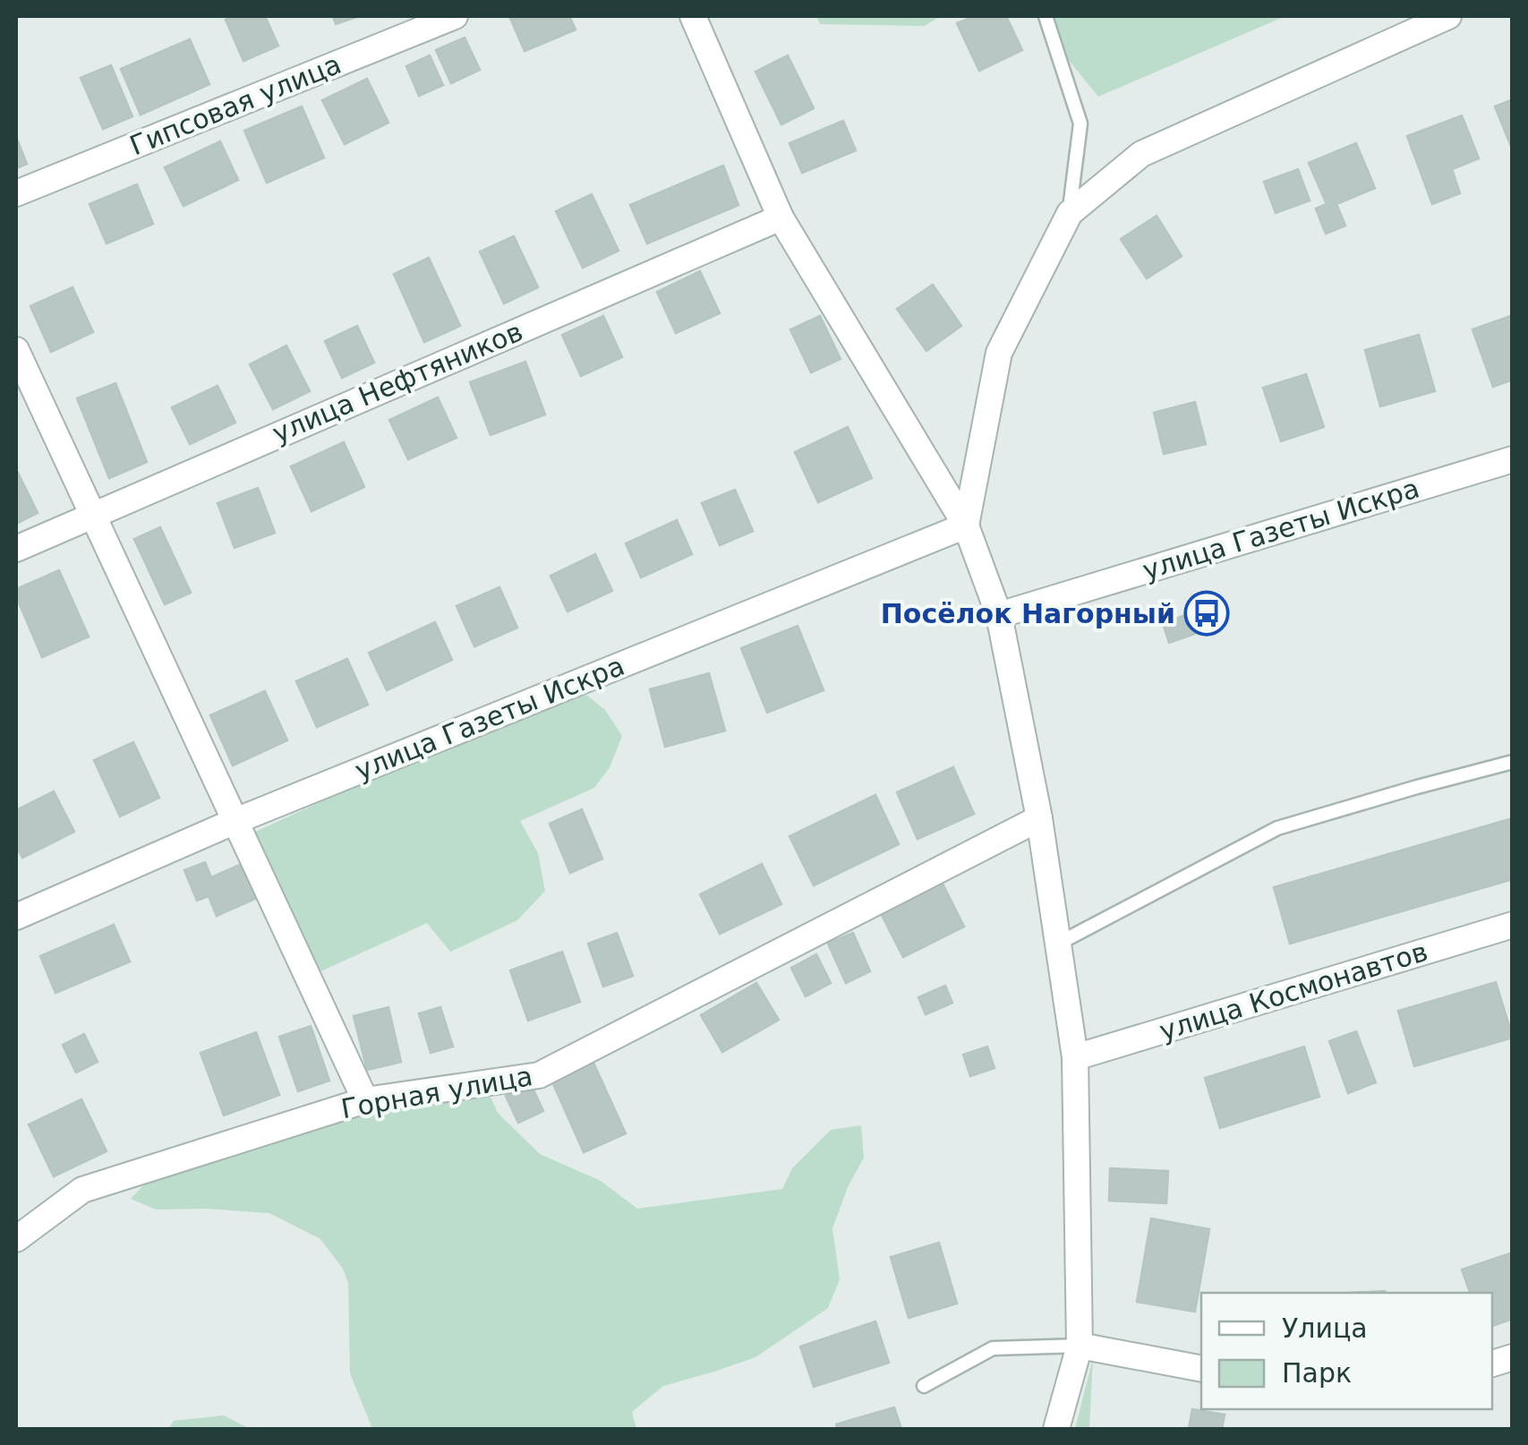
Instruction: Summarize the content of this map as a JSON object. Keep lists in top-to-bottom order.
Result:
{
  "streets": {
    "street": [
      "Гипсовая улица",
      "улица Нефтяников",
      "улица Газеты Искра",
      "улица Космонавтов",
      "Горная улица"
    ]
  },
  "places": {
    "bus stop": ["Посёлок Нагорный"]
  },
  "legend": ["Улица", "Парк"]
}
